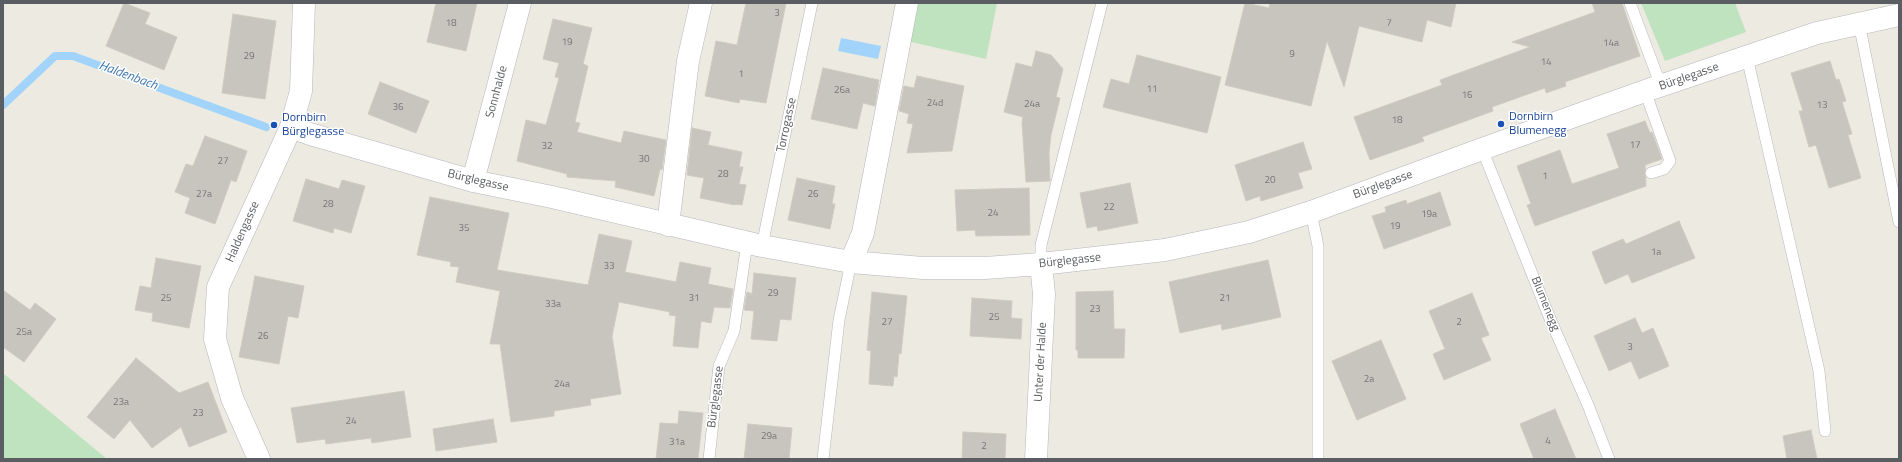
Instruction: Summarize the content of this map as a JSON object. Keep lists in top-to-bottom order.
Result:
{
  "streets": {
    "street": [
      "Bürglegasse",
      "Sonnhalde",
      "Haldengasse",
      "Unter der Halde"
    ],
    "lane": ["Torrogasse", "Blumenegg"]
  },
  "crossings": [
    ["Bürglegasse", "Sonnhalde"],
    ["Bürglegasse", "Torrogasse"],
    ["Bürglegasse", "Haldengasse"],
    ["Bürglegasse", "Blumenegg"],
    ["Bürglegasse", "Unter der Halde"]
  ],
  "water": ["Haldenbach"],
  "places": ["Dornbirn Blumenegg", "Dornbirn Bürglegasse"],
  "house_numbers": [
    "3",
    "18",
    "7",
    "19",
    "14a",
    "9",
    "29",
    "14",
    "1",
    "11",
    "26a",
    "16",
    "24d",
    "24a",
    "13",
    "36",
    "18",
    "17",
    "32",
    "30",
    "27",
    "28",
    "1",
    "20",
    "27a",
    "26",
    "28",
    "22",
    "24",
    "19a",
    "19",
    "35",
    "1a",
    "33",
    "29",
    "25",
    "31",
    "21",
    "33a",
    "23",
    "25",
    "27",
    "2",
    "25a",
    "26",
    "3",
    "2a",
    "24a",
    "23a",
    "23",
    "24",
    "29a",
    "4",
    "31a",
    "2"
  ]
}
